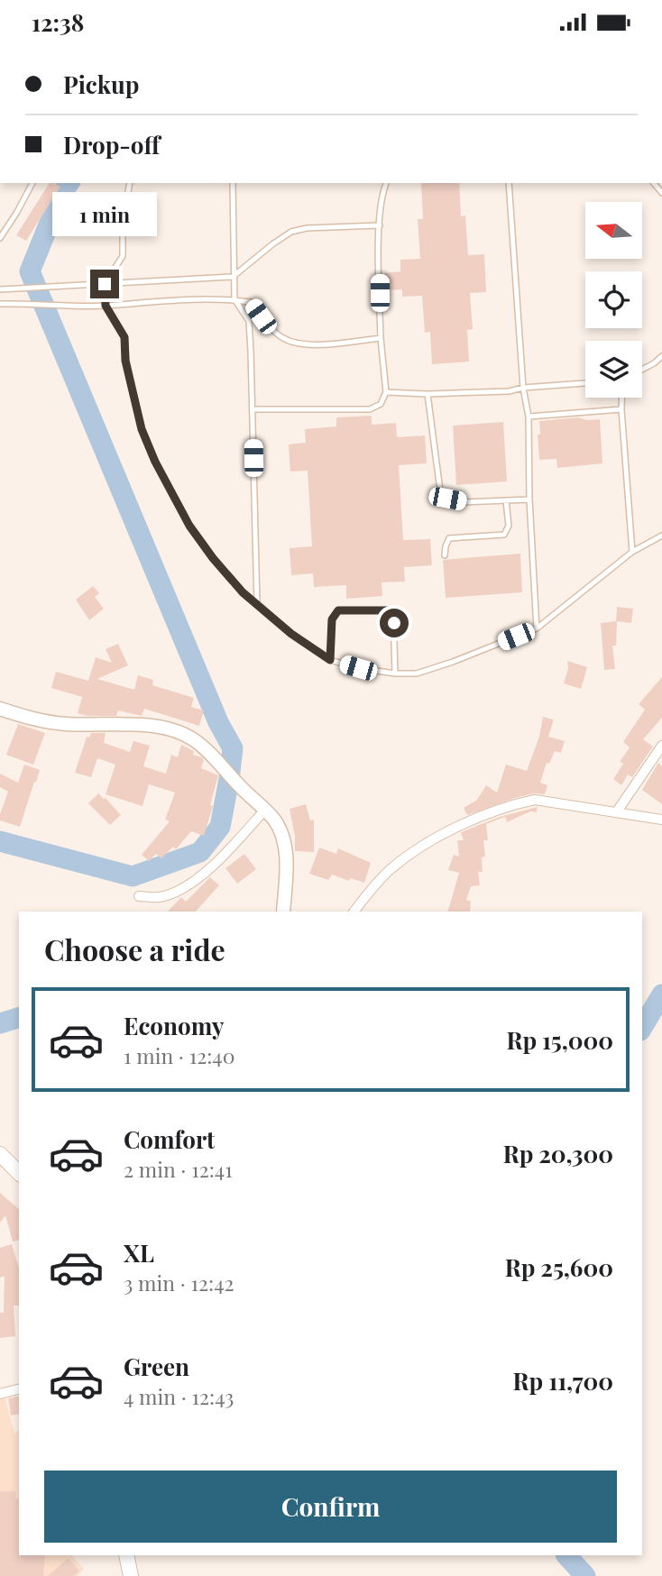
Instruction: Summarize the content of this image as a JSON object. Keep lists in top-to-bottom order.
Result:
{
  "north": "left",
  "page": {
    "status": "12:38",
    "banner": ["Pickup", "Drop-off"],
    "bubble": "1 min",
    "heading": "Choose a ride",
    "list": [
      {
        "name": "Economy",
        "note": "1 min · 12:40",
        "value": "Rp 15,000"
      },
      {
        "name": "Comfort",
        "note": "2 min · 12:41",
        "value": "Rp 20,300"
      },
      {
        "name": "XL",
        "note": "3 min · 12:42",
        "value": "Rp 25,600"
      },
      {
        "name": "Green",
        "note": "4 min · 12:43",
        "value": "Rp 11,700"
      }
    ],
    "buttons": "Confirm"
  }
}
